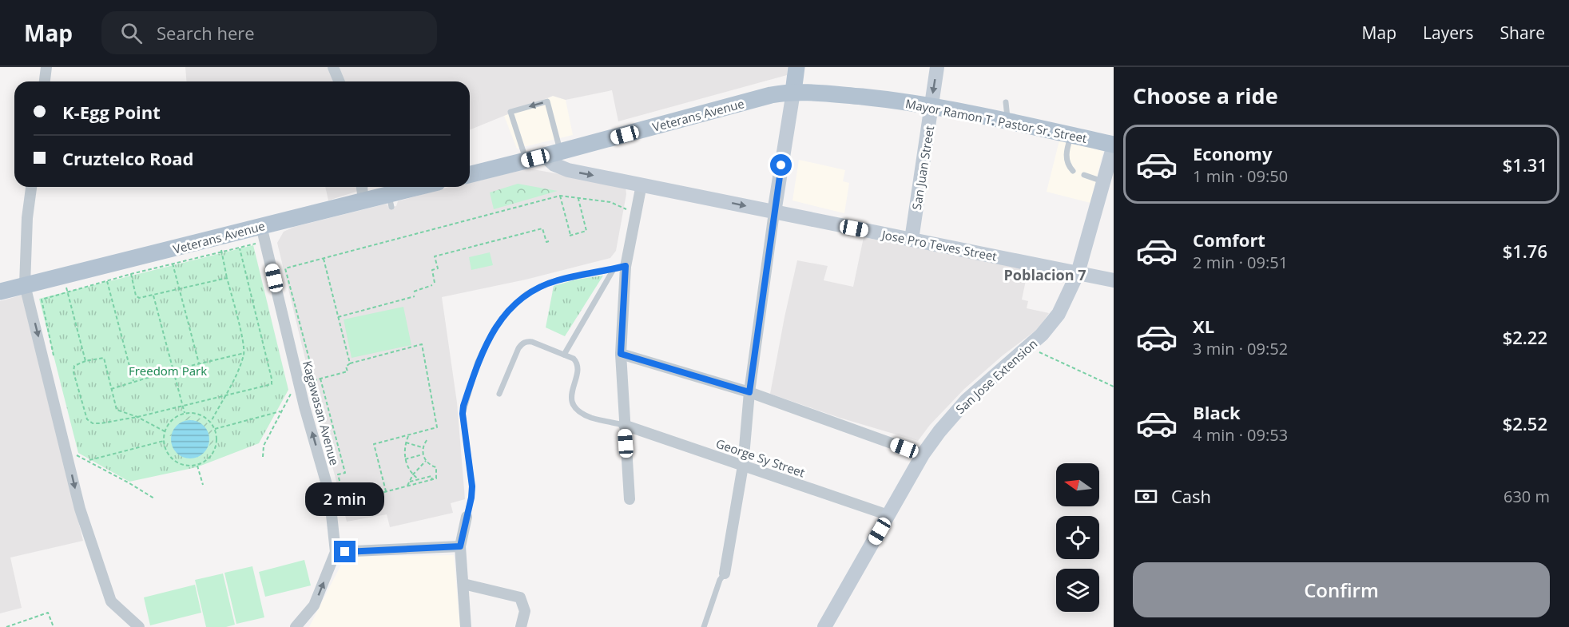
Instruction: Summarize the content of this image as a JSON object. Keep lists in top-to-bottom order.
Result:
{
  "streets": {
    "main road": ["Veterans Avenue", "Mayor Ramon T. Pastor Sr. Street"],
    "street": [
      "San Juan Street",
      "Jose Pro Teves Street",
      "San Jose Extension",
      "Kagawasan Avenue",
      "George Sy Street"
    ]
  },
  "crossings": [
    ["Veterans Avenue", "Mayor Ramon T. Pastor Sr. Street"],
    ["Veterans Avenue", "Jose Pro Teves Street"],
    ["Veterans Avenue", "Kagawasan Avenue"],
    ["Mayor Ramon T. Pastor Sr. Street", "San Juan Street"],
    ["Mayor Ramon T. Pastor Sr. Street", "San Jose Extension"],
    ["San Juan Street", "Jose Pro Teves Street"],
    ["Jose Pro Teves Street", "San Jose Extension"],
    ["San Jose Extension", "George Sy Street"]
  ],
  "one_way": ["Jose Pro Teves Street", "Kagawasan Avenue"],
  "districts": ["Poblacion 7"],
  "parks": ["Freedom Park"],
  "north": "left",
  "page": {
    "header": "Map",
    "search": "Search here",
    "nav": ["Map", "Layers", "Share"],
    "heading": "Choose a ride",
    "banner": ["K-Egg Point", "Cruztelco Road"],
    "list": [
      {
        "name": "Economy",
        "note": "1 min · 09:50",
        "value": "$1.31"
      },
      {
        "name": "Comfort",
        "note": "2 min · 09:51",
        "value": "$1.76"
      },
      {
        "name": "XL",
        "note": "3 min · 09:52",
        "value": "$2.22"
      },
      {
        "name": "Black",
        "note": "4 min · 09:53",
        "value": "$2.52"
      }
    ],
    "pay": ["Cash", "630 m"],
    "bubble": "2 min",
    "buttons": "Confirm"
  }
}
